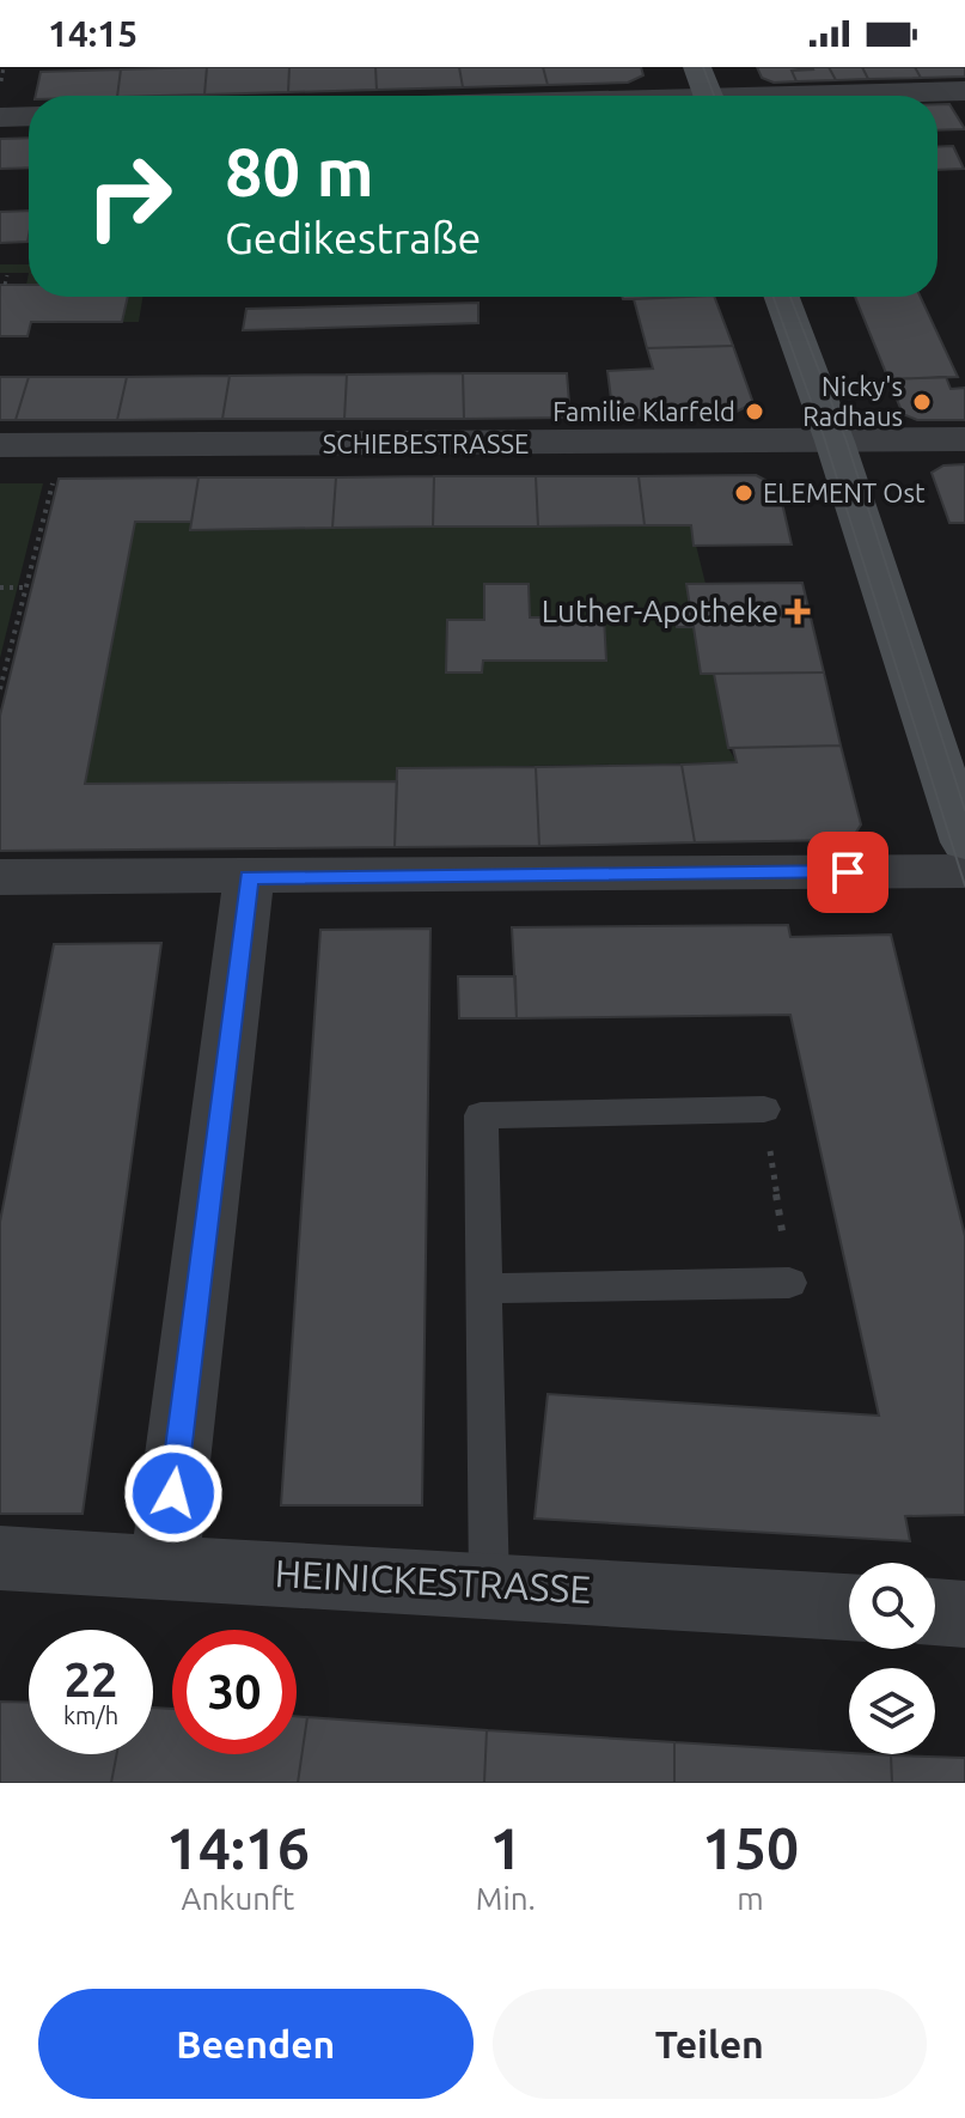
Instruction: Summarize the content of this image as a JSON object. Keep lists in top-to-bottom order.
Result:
{
  "streets": {
    "street": ["SCHIEBESTRASSE", "HEINICKESTRASSE"]
  },
  "places": {
    "other": ["Nicky's Radhaus", "Familie Klarfeld", "ELEMENT Ost"],
    "health": ["Luther-Apotheke"]
  },
  "page": {
    "status": "14:15",
    "turn": ["80 m", "Gedikestraße"],
    "speed": "22 km/h",
    "limit": "30",
    "eta": [
      "14:16",
      "Ankunft",
      "1",
      "Min.",
      "150",
      "m"
    ],
    "buttons": ["Beenden", "Teilen"]
  }
}
